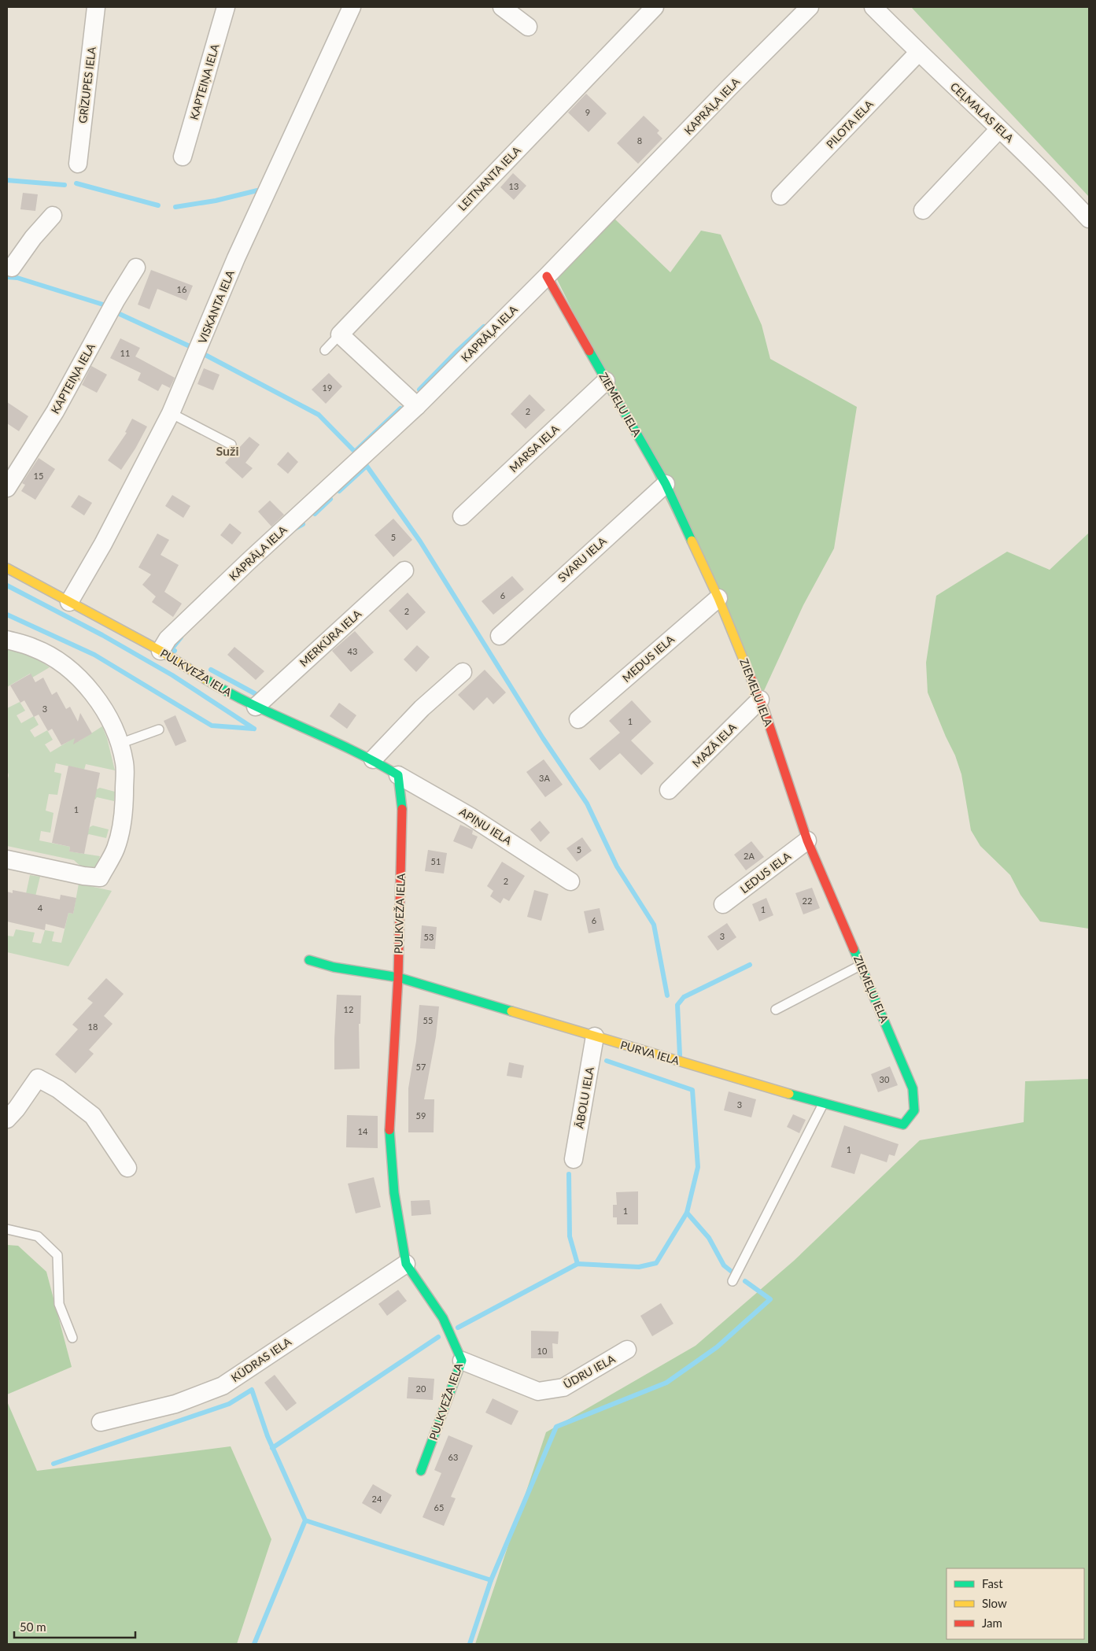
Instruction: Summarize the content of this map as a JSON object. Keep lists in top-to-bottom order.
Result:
{
  "streets": {
    "street": [
      "KAPTEIŅA IELA",
      "GRĪZUPES IELA",
      "KAPRĀĻA IELA",
      "CEĻMALAS IELA",
      "PILOTA IELA",
      "LEITNANTA IELA",
      "VISKANTA IELA",
      "ZIEMEĻU IELA",
      "MARSA IELA",
      "SVARU IELA",
      "MERKŪRA IELA",
      "MEDUS IELA",
      "PULKVEŽA IELA",
      "MAZĀ IELA",
      "APIŅU IELA",
      "LEDUS IELA",
      "PURVA IELA",
      "ĀBOLU IELA",
      "KŪDRAS IELA",
      "ŪDRU IELA"
    ]
  },
  "crossings": [
    ["KAPRĀĻA IELA", "ZIEMEĻU IELA"],
    ["KAPRĀĻA IELA", "PULKVEŽA IELA"],
    ["CEĻMALAS IELA", "PILOTA IELA"],
    ["VISKANTA IELA", "PULKVEŽA IELA"],
    ["ZIEMEĻU IELA", "MARSA IELA"],
    ["ZIEMEĻU IELA", "SVARU IELA"],
    ["ZIEMEĻU IELA", "MEDUS IELA"],
    ["ZIEMEĻU IELA", "MAZĀ IELA"],
    ["ZIEMEĻU IELA", "LEDUS IELA"],
    ["ZIEMEĻU IELA", "PURVA IELA"],
    ["MERKŪRA IELA", "PULKVEŽA IELA"],
    ["PULKVEŽA IELA", "APIŅU IELA"],
    ["PULKVEŽA IELA", "PURVA IELA"],
    ["PULKVEŽA IELA", "KŪDRAS IELA"],
    ["PULKVEŽA IELA", "ŪDRU IELA"],
    ["PURVA IELA", "ĀBOLU IELA"]
  ],
  "districts": ["Suži"],
  "house_numbers": [
    "9",
    "8",
    "13",
    "16",
    "11",
    "19",
    "2",
    "15",
    "5",
    "6",
    "2",
    "43",
    "3",
    "1",
    "3A",
    "1",
    "5",
    "2A",
    "51",
    "2",
    "22",
    "4",
    "1",
    "6",
    "3",
    "53",
    "12",
    "55",
    "18",
    "57",
    "30",
    "3",
    "59",
    "14",
    "1",
    "1",
    "10",
    "20",
    "63",
    "24",
    "65"
  ],
  "legend": ["Fast", "Slow", "Jam"],
  "scale_bar": "50 m"
}
